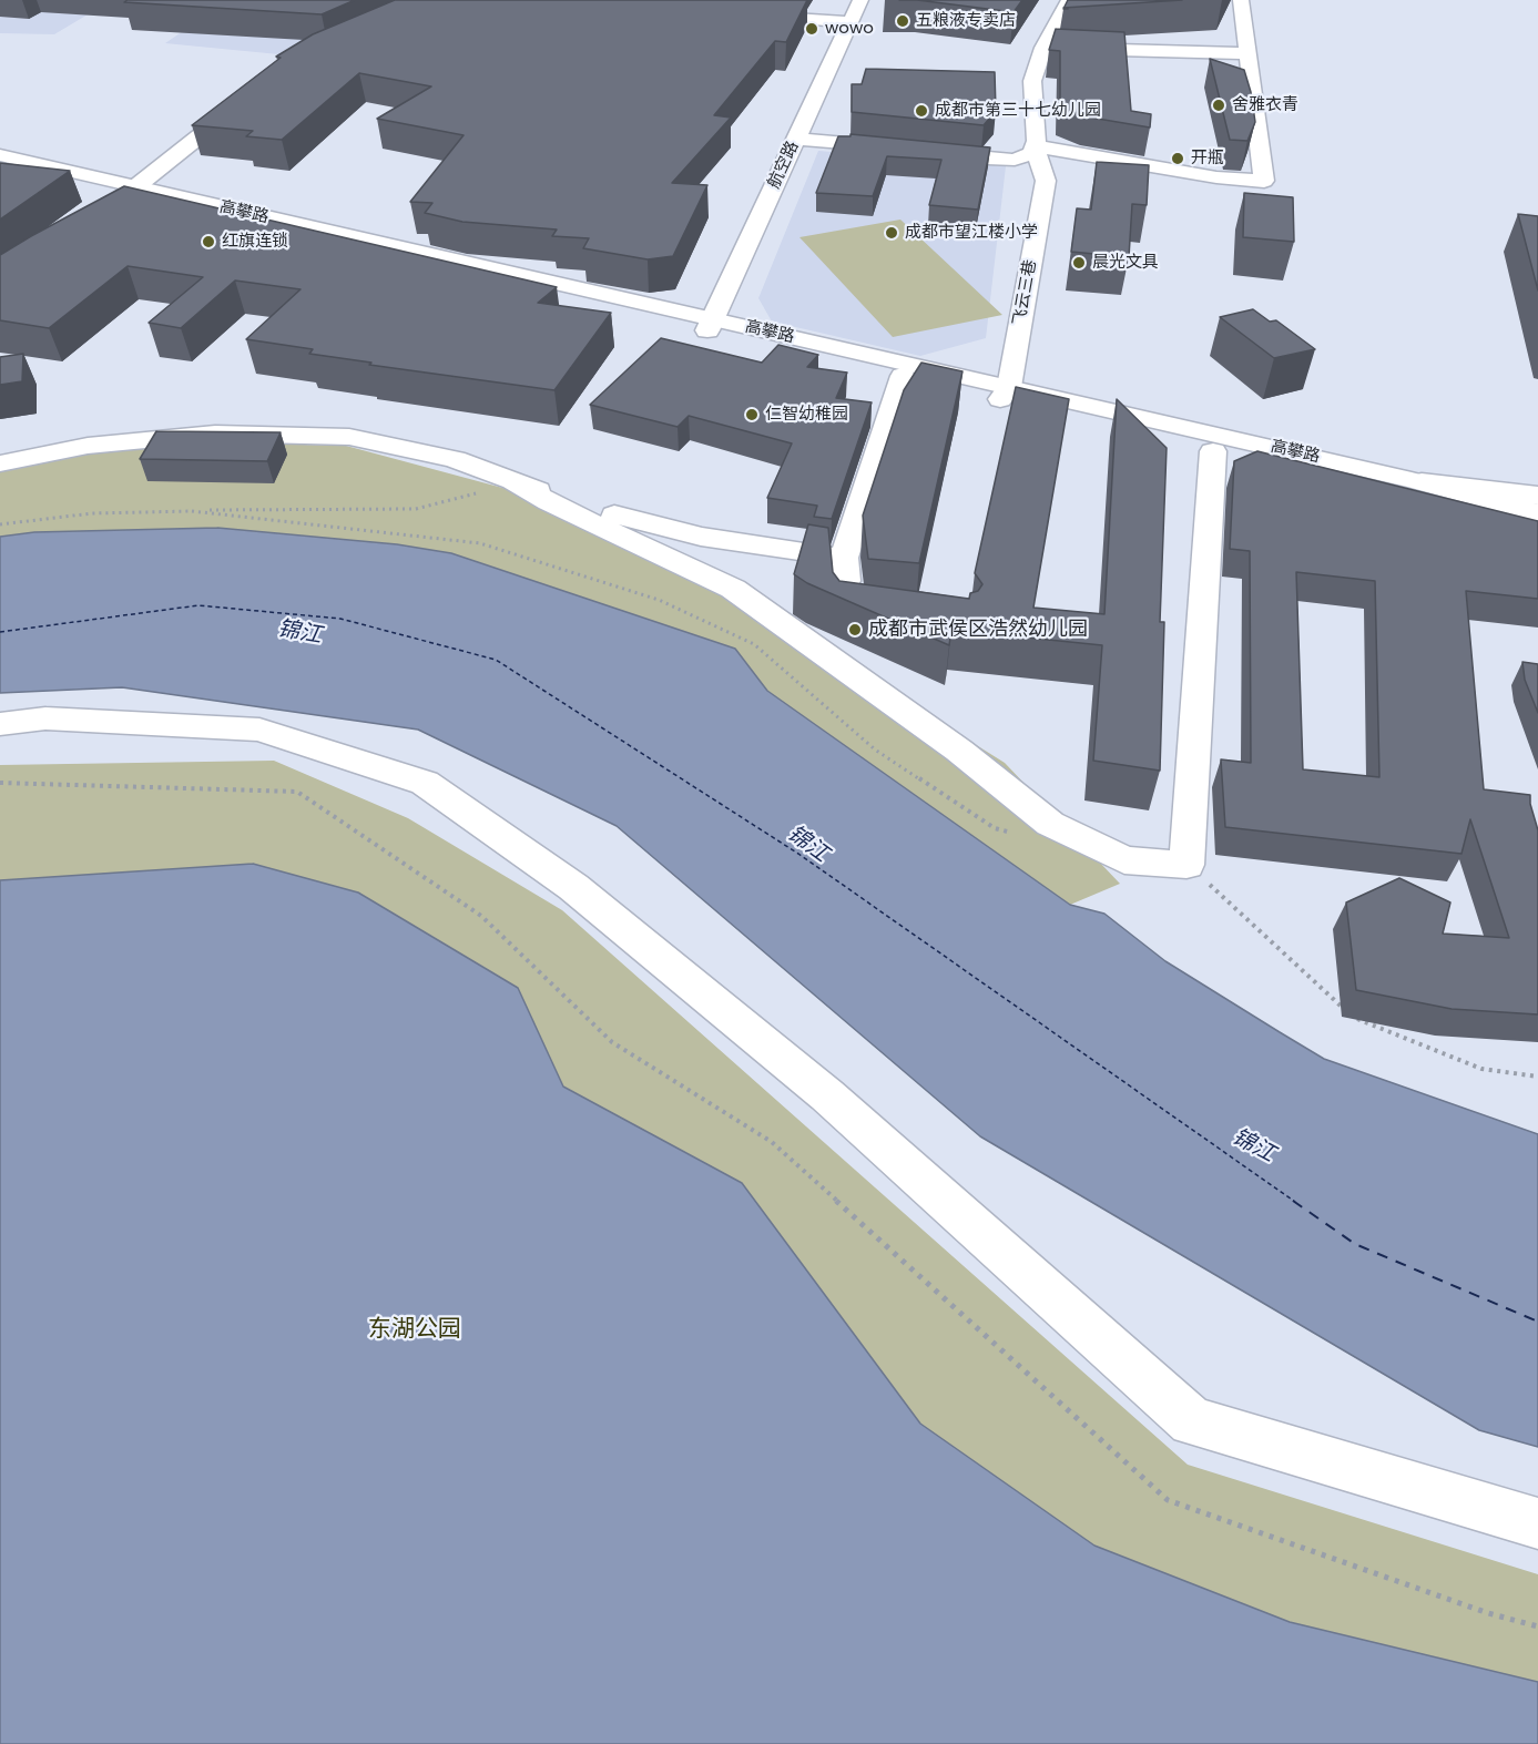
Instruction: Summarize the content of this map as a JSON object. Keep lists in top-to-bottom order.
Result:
{
  "streets": {
    "street": ["航空路", "高攀路", "飞云三巷"]
  },
  "crossings": [
    ["航空路", "高攀路"],
    ["高攀路", "飞云三巷"]
  ],
  "water": ["锦江"],
  "parks": ["东湖公园"],
  "places": [
    "五粮液专卖店",
    "wowo",
    "舍雅衣青",
    "成都市第三十七幼儿园",
    "开瓶",
    "成都市望江楼小学",
    "红旗连锁",
    "晨光文具",
    "仁智幼稚园",
    "成都市武侯区浩然幼儿园"
  ]
}
